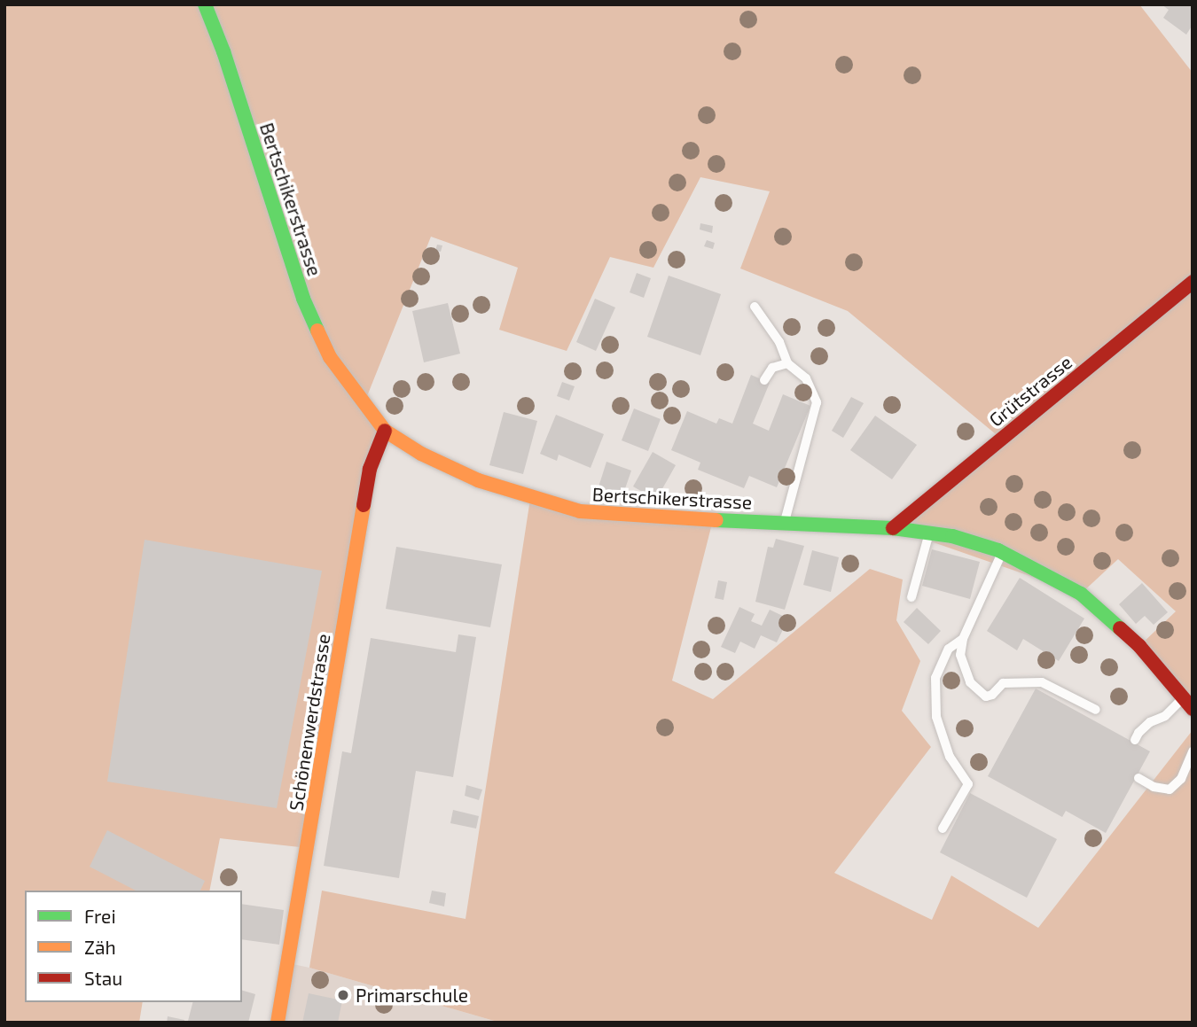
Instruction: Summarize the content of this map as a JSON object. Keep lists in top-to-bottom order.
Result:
{
  "streets": {
    "street": ["Bertschikerstrasse", "Grütstrasse", "Schönenwerdstrasse"]
  },
  "crossings": [
    ["Bertschikerstrasse", "Grütstrasse"],
    ["Bertschikerstrasse", "Schönenwerdstrasse"]
  ],
  "places": ["Primarschule"],
  "legend": ["Frei", "Zäh", "Stau"]
}
